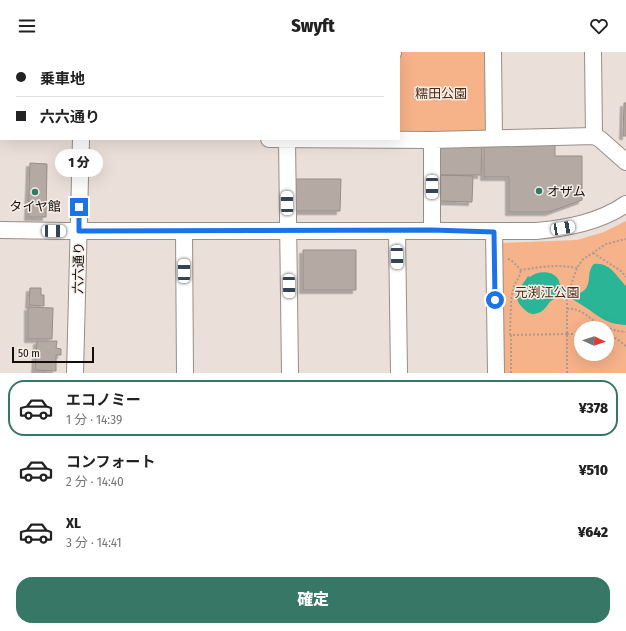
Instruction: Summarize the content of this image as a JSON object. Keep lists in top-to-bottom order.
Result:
{
  "streets": {
    "street": ["六六通り"]
  },
  "parks": ["糯田公園", "元渕江公園"],
  "places": ["オザム", "タイヤ館"],
  "scale_bar": "50 m",
  "north": "right",
  "page": {
    "header": "Swyft",
    "banner": ["乗車地", "六六通り"],
    "bubble": "1 分",
    "scale": "50 m",
    "list": [
      {
        "name": "エコノミー",
        "note": "1 分 · 14:39",
        "value": "¥378"
      },
      {
        "name": "コンフォート",
        "note": "2 分 · 14:40",
        "value": "¥510"
      },
      {
        "name": "XL",
        "note": "3 分 · 14:41",
        "value": "¥642"
      }
    ],
    "buttons": "確定"
  }
}
